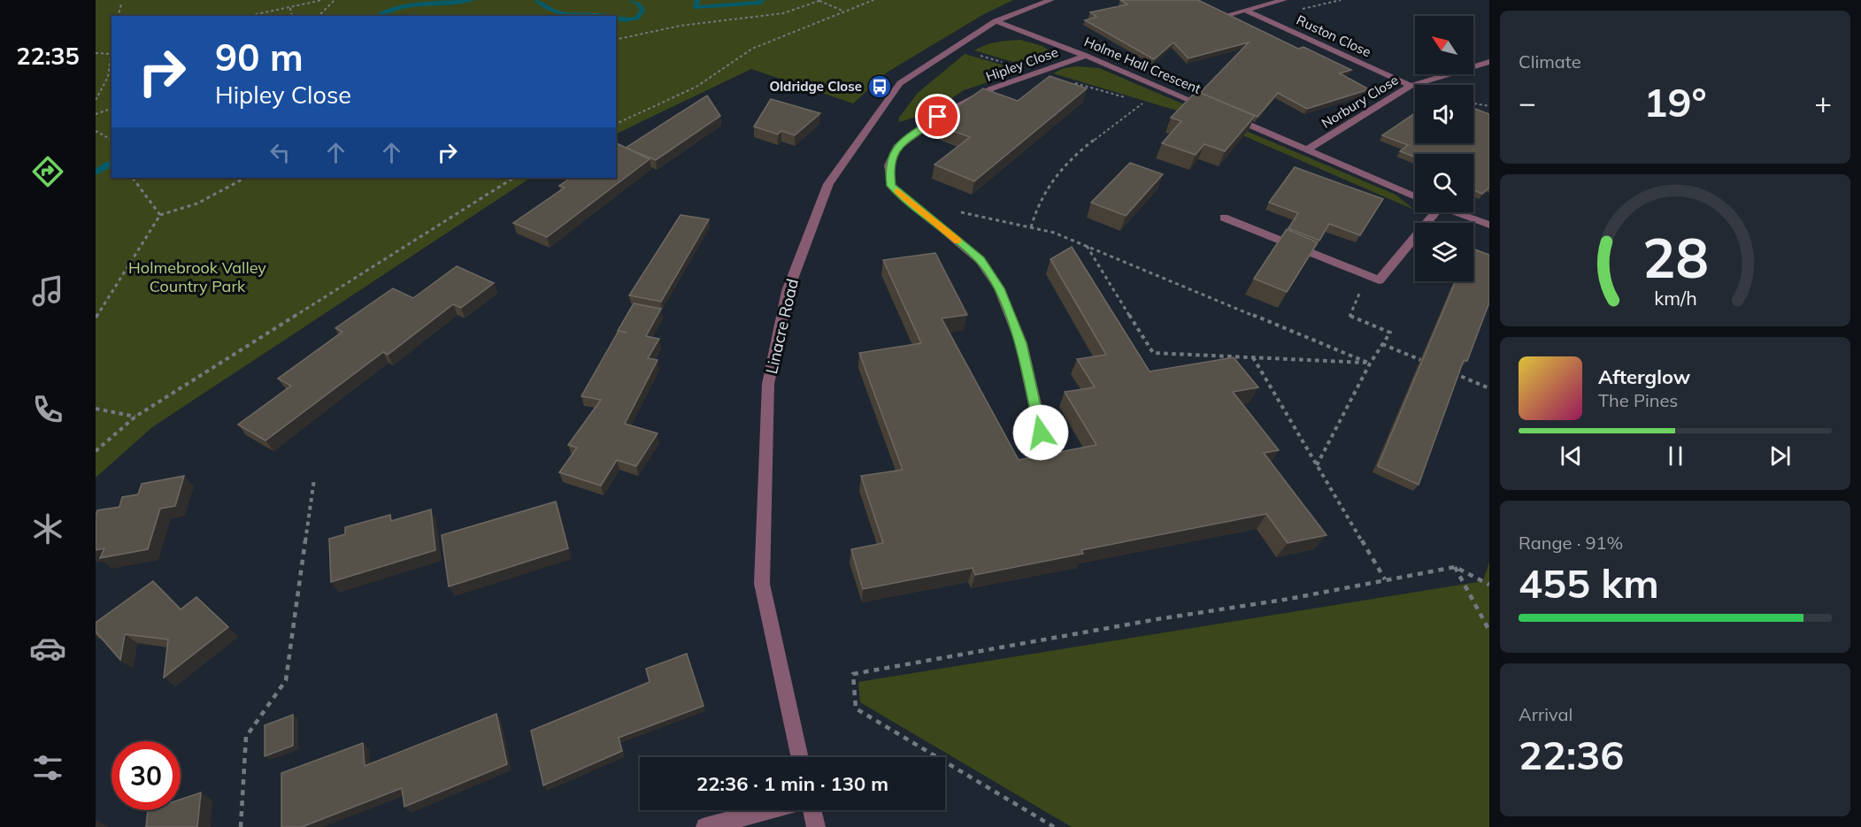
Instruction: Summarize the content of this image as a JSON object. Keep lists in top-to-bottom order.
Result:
{
  "streets": {
    "street": [
      "Ruston Close",
      "Hipley Close",
      "Holme Hall Crescent",
      "Norbury Close",
      "Linacre Road"
    ]
  },
  "crossings": [
    ["Ruston Close", "Norbury Close"],
    ["Hipley Close", "Holme Hall Crescent"],
    ["Holme Hall Crescent", "Linacre Road"]
  ],
  "parks": ["Holmebrook Valley Country Park"],
  "places": {
    "bus stop": ["Oldridge Close"]
  },
  "north": "top left",
  "page": {
    "tabs": "22:35",
    "tile": [
      "Climate",
      ["Range · 91%", "455 km"],
      ["Arrival", "22:36"]
    ],
    "turn": ["90 m", "Hipley Close"],
    "heat": ["−", "19°", "+"],
    "song": ["Afterglow", "The Pines"],
    "limit": "30",
    "trip": "22:36 · 1 min · 130 m",
    "gauge": ["28", "km/h"]
  }
}
